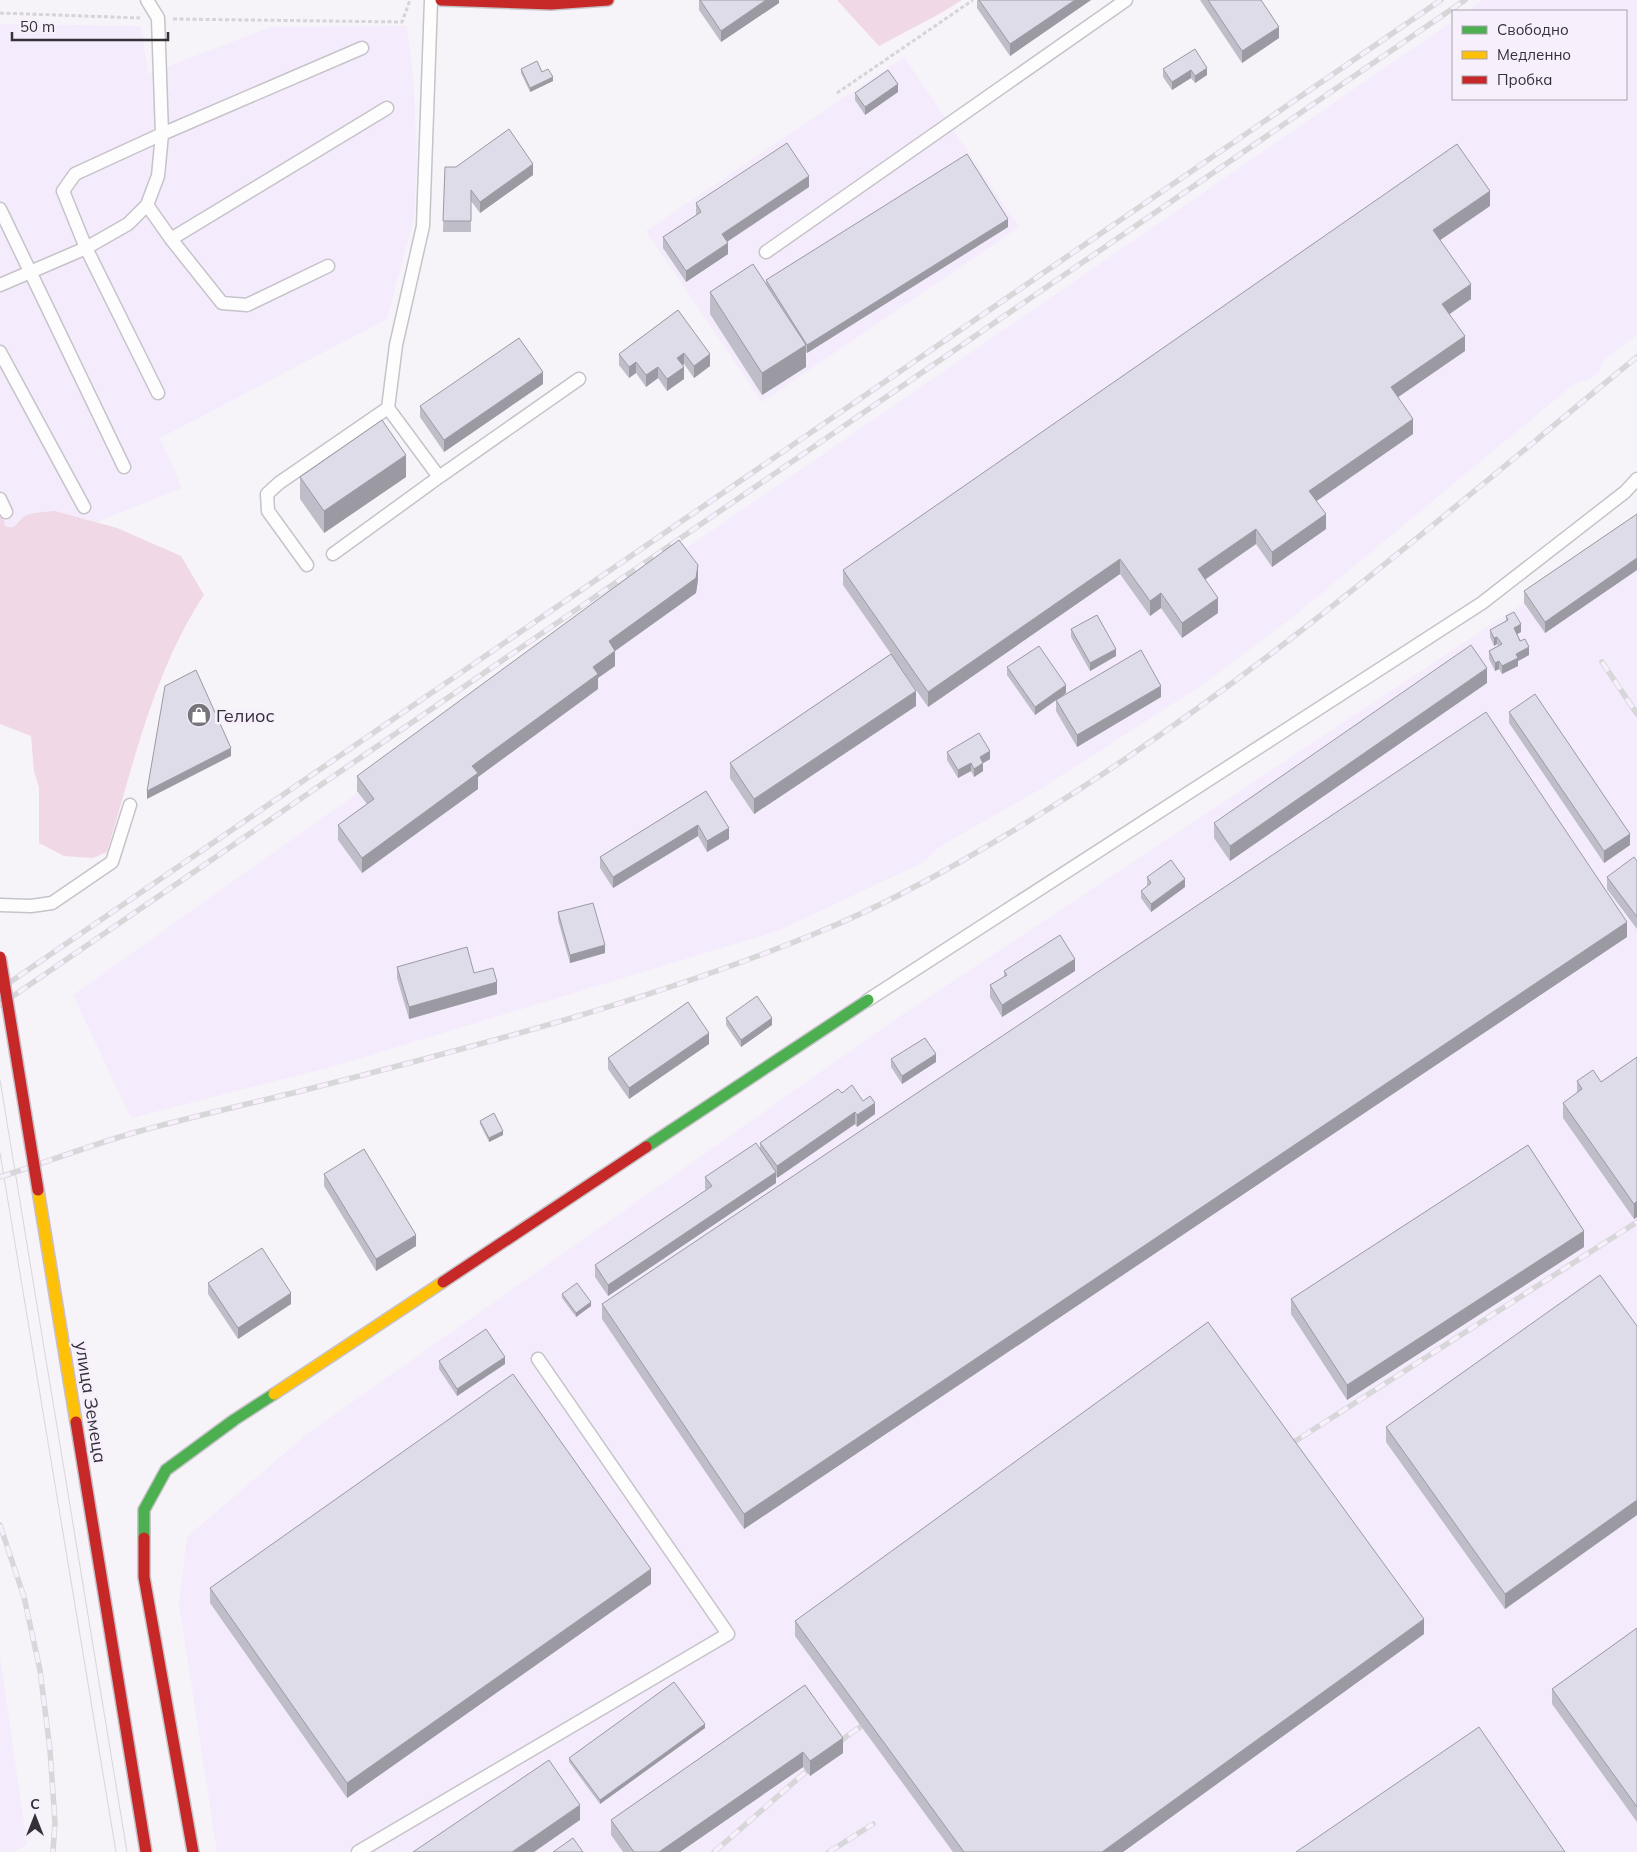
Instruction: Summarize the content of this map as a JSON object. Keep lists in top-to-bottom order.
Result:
{
  "streets": {
    "street": ["улица Земеца"]
  },
  "places": {
    "shop": ["Гелиос"]
  },
  "legend": ["Свободно", "Медленно", "Пробка"],
  "scale_bar": "50 m",
  "north": "top"
}
